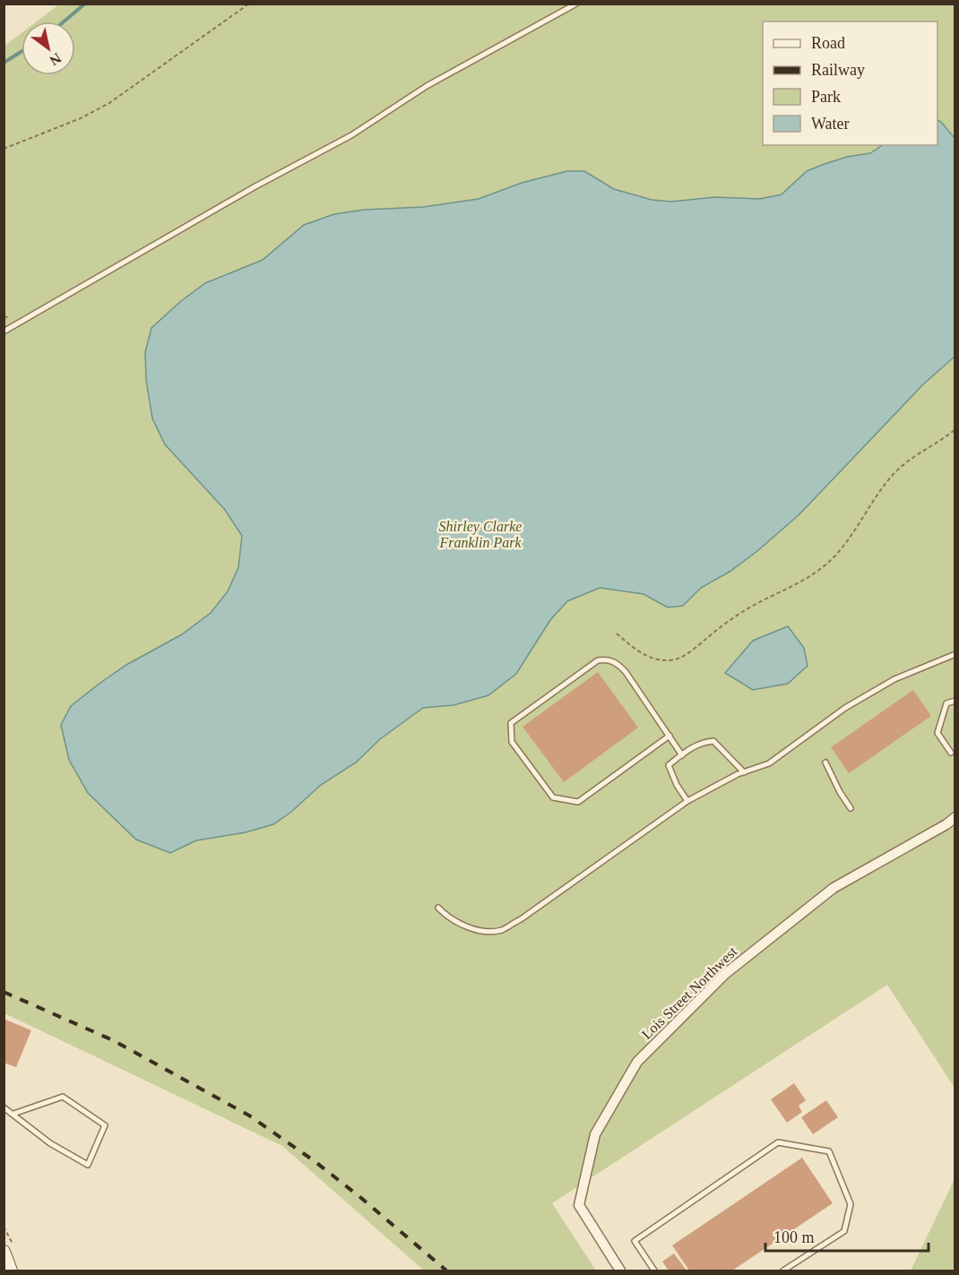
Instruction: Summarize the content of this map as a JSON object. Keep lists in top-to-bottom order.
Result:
{
  "streets": {
    "street": ["Lois Street Northwest"]
  },
  "parks": ["Shirley Clarke Franklin Park"],
  "legend": [
    "Road",
    "Railway",
    "Park",
    "Water"
  ],
  "scale_bar": "100 m",
  "north": "bottom right"
}
